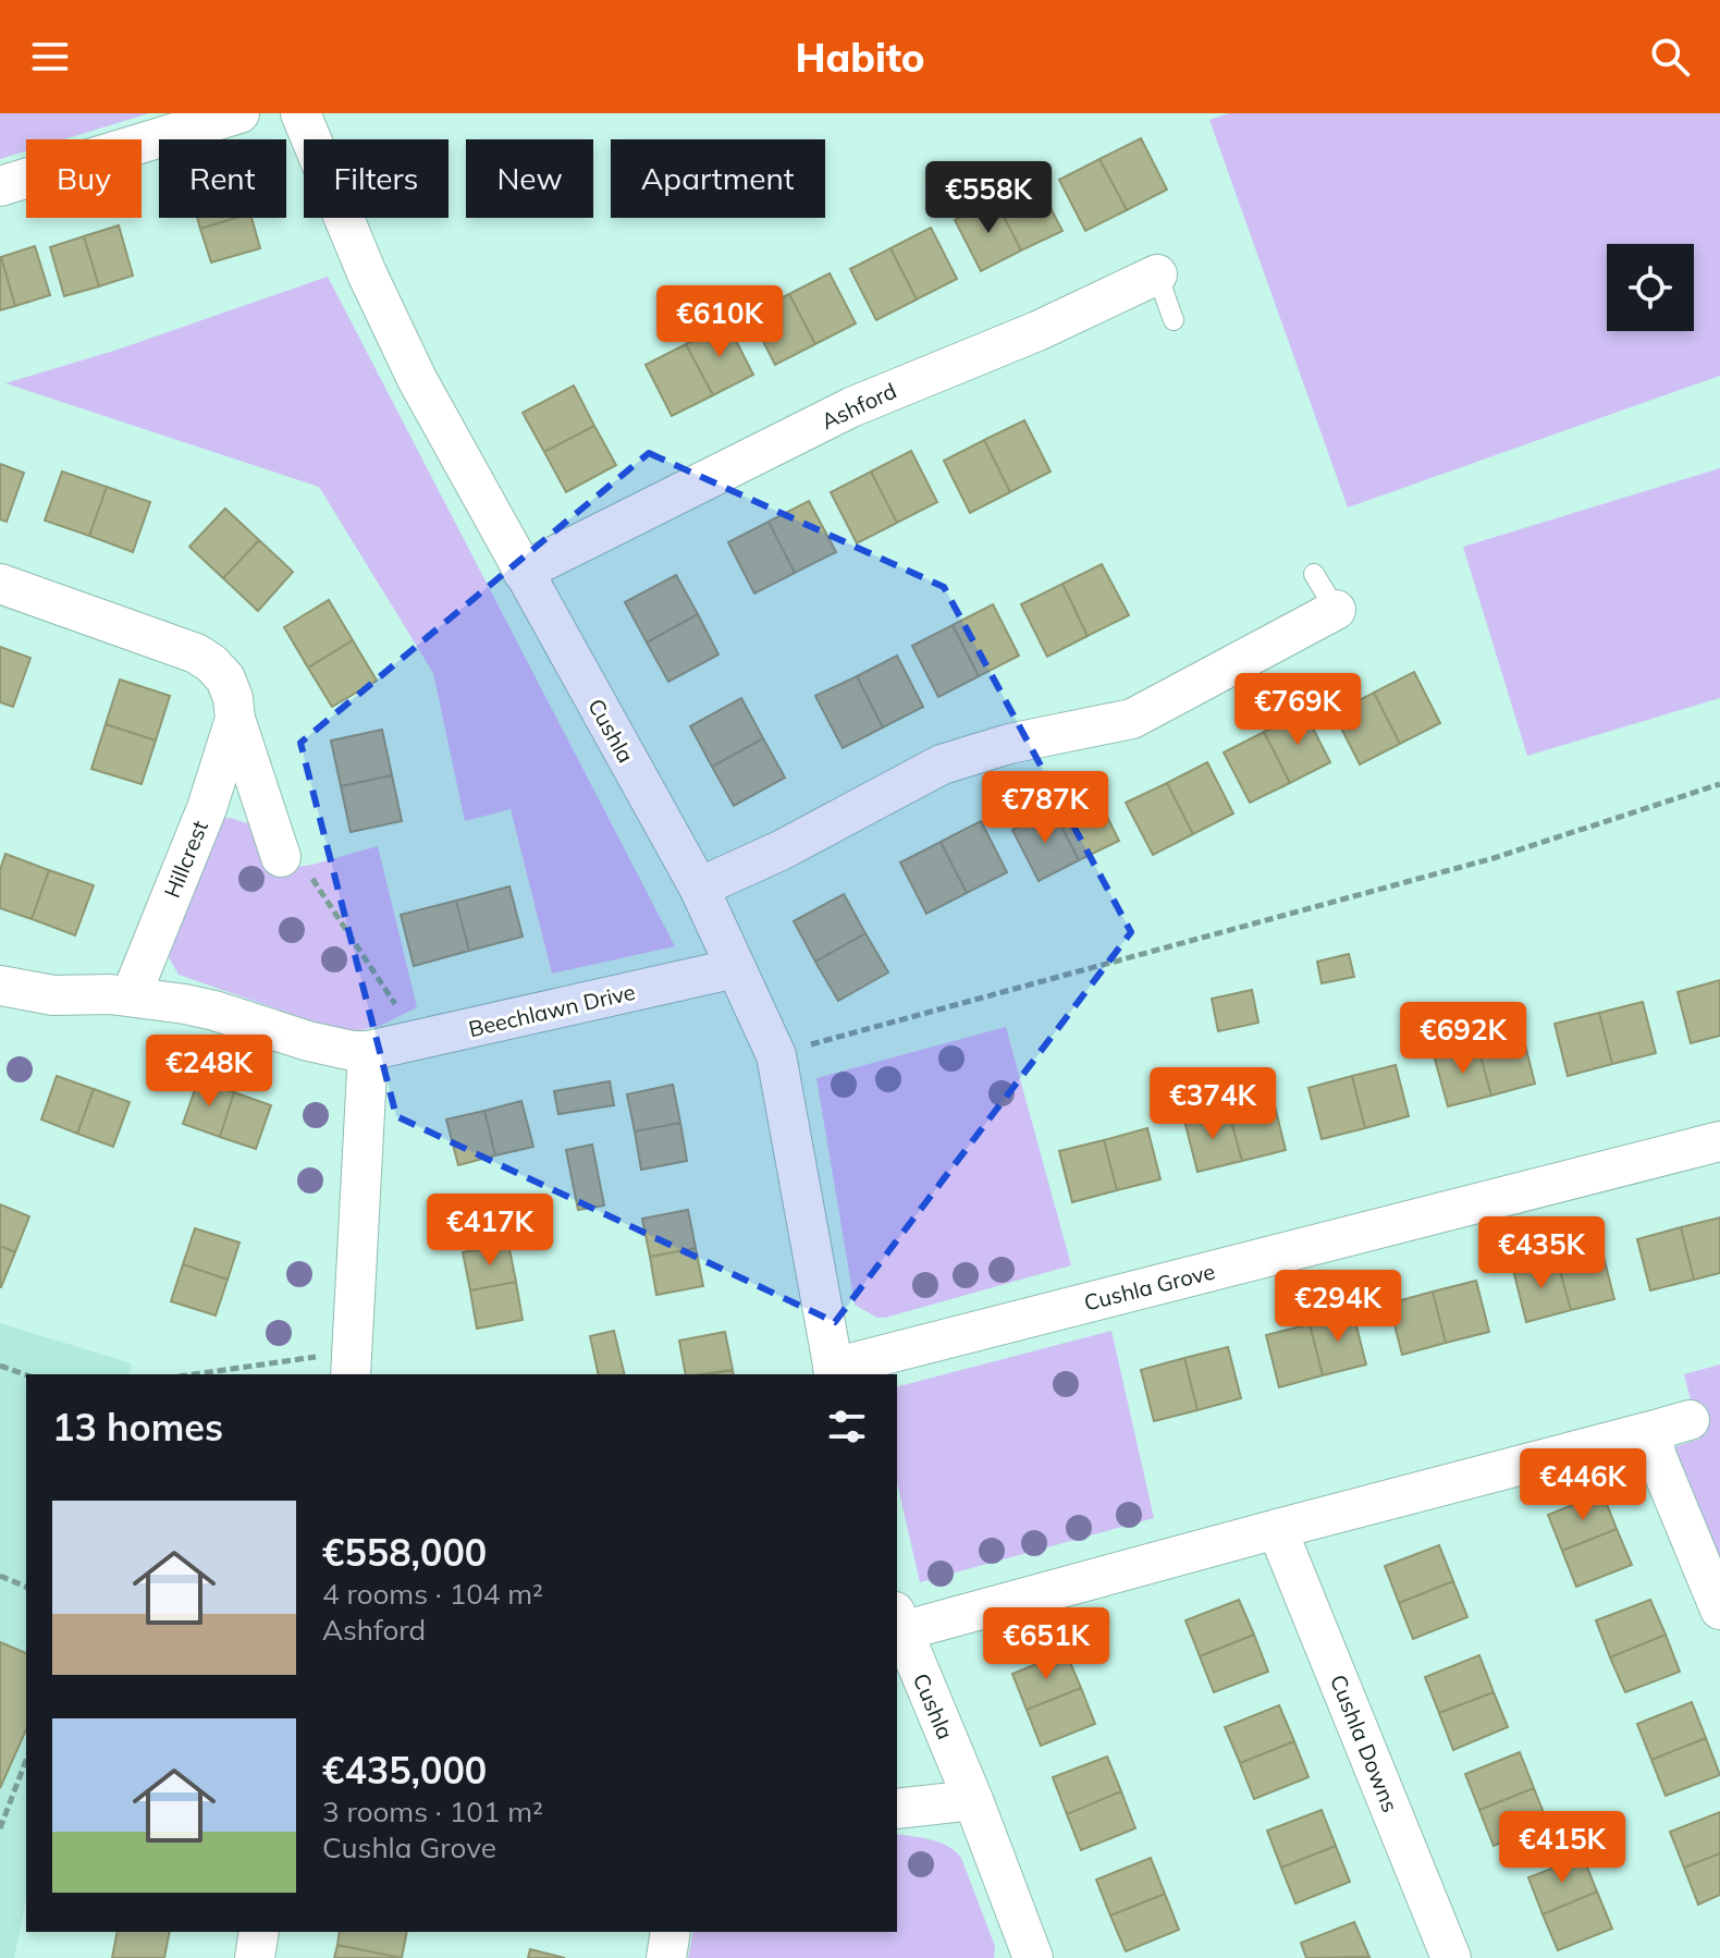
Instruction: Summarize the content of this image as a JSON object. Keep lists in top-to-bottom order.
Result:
{
  "streets": {
    "street": [
      "Ashford",
      "Cushla",
      "Hillcrest",
      "Beechlawn Drive",
      "Cushla Grove",
      "Cushla Downs"
    ]
  },
  "crossings": [
    ["Ashford", "Cushla"],
    ["Cushla", "Beechlawn Drive"],
    ["Cushla", "Cushla Grove"],
    ["Hillcrest", "Beechlawn Drive"]
  ],
  "page": {
    "header": "Habito",
    "chip": [
      "Buy",
      "Rent",
      "Filters",
      "New",
      "Apartment"
    ],
    "price": [
      "€558K",
      "€610K",
      "€769K",
      "€787K",
      "€692K",
      "€248K",
      "€374K",
      "€417K",
      "€435K",
      "€294K",
      "€446K",
      "€651K",
      "€415K"
    ],
    "heading": "13 homes",
    "list": [
      {
        "name": "€558,000",
        "note": "4 rooms · 104 m² · Ashford"
      },
      {
        "name": "€435,000",
        "note": "3 rooms · 101 m² · Cushla Grove"
      }
    ]
  }
}
